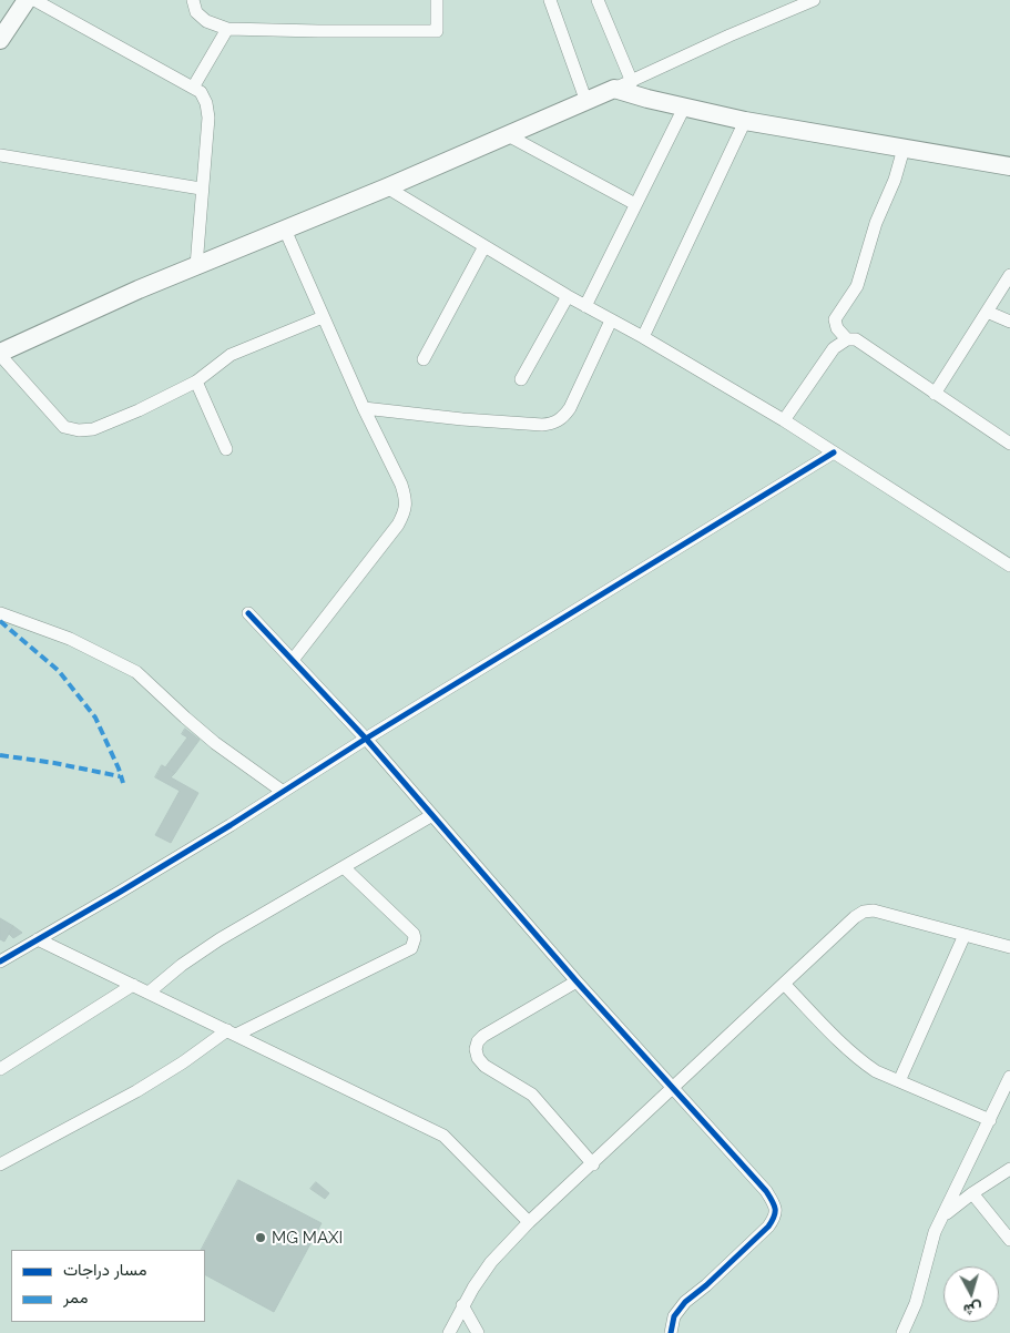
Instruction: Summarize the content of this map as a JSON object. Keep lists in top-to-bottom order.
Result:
{
  "places": ["MG MAXI"],
  "legend": ["مسار دراجات", "ممر"],
  "north": "bottom"
}
